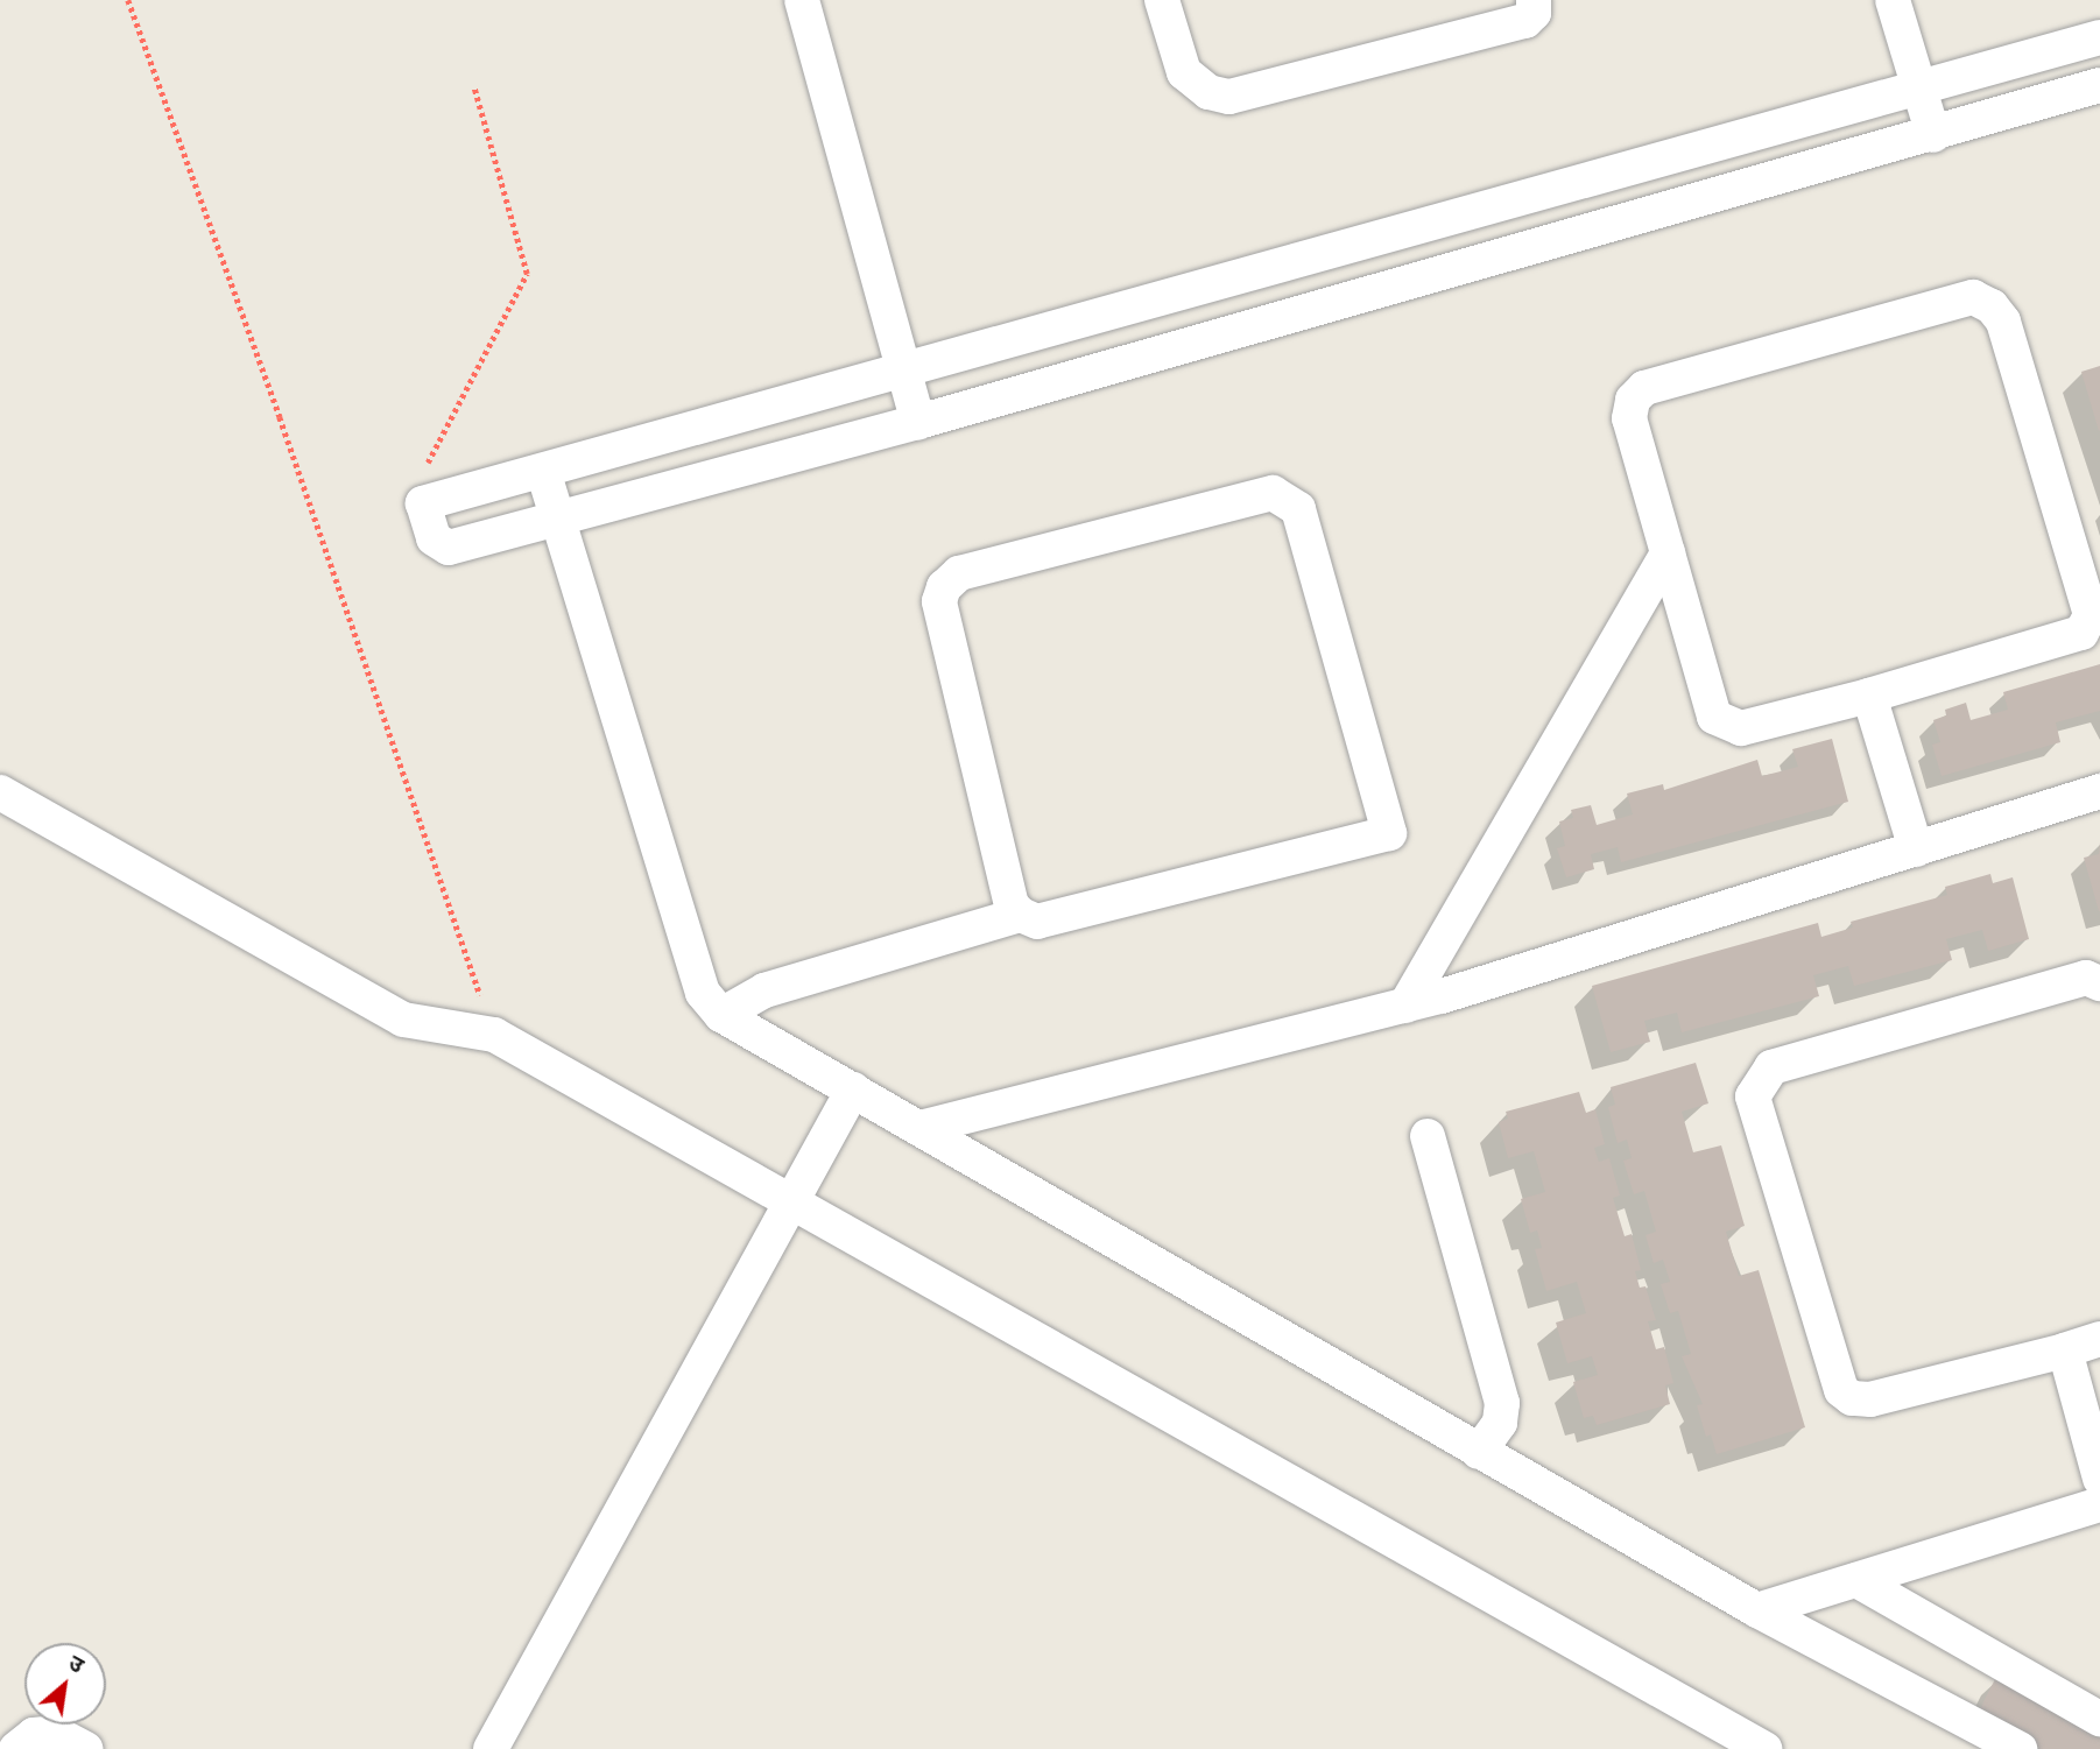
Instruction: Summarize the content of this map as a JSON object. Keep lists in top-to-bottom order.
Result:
{
  "north": "top right"
}
